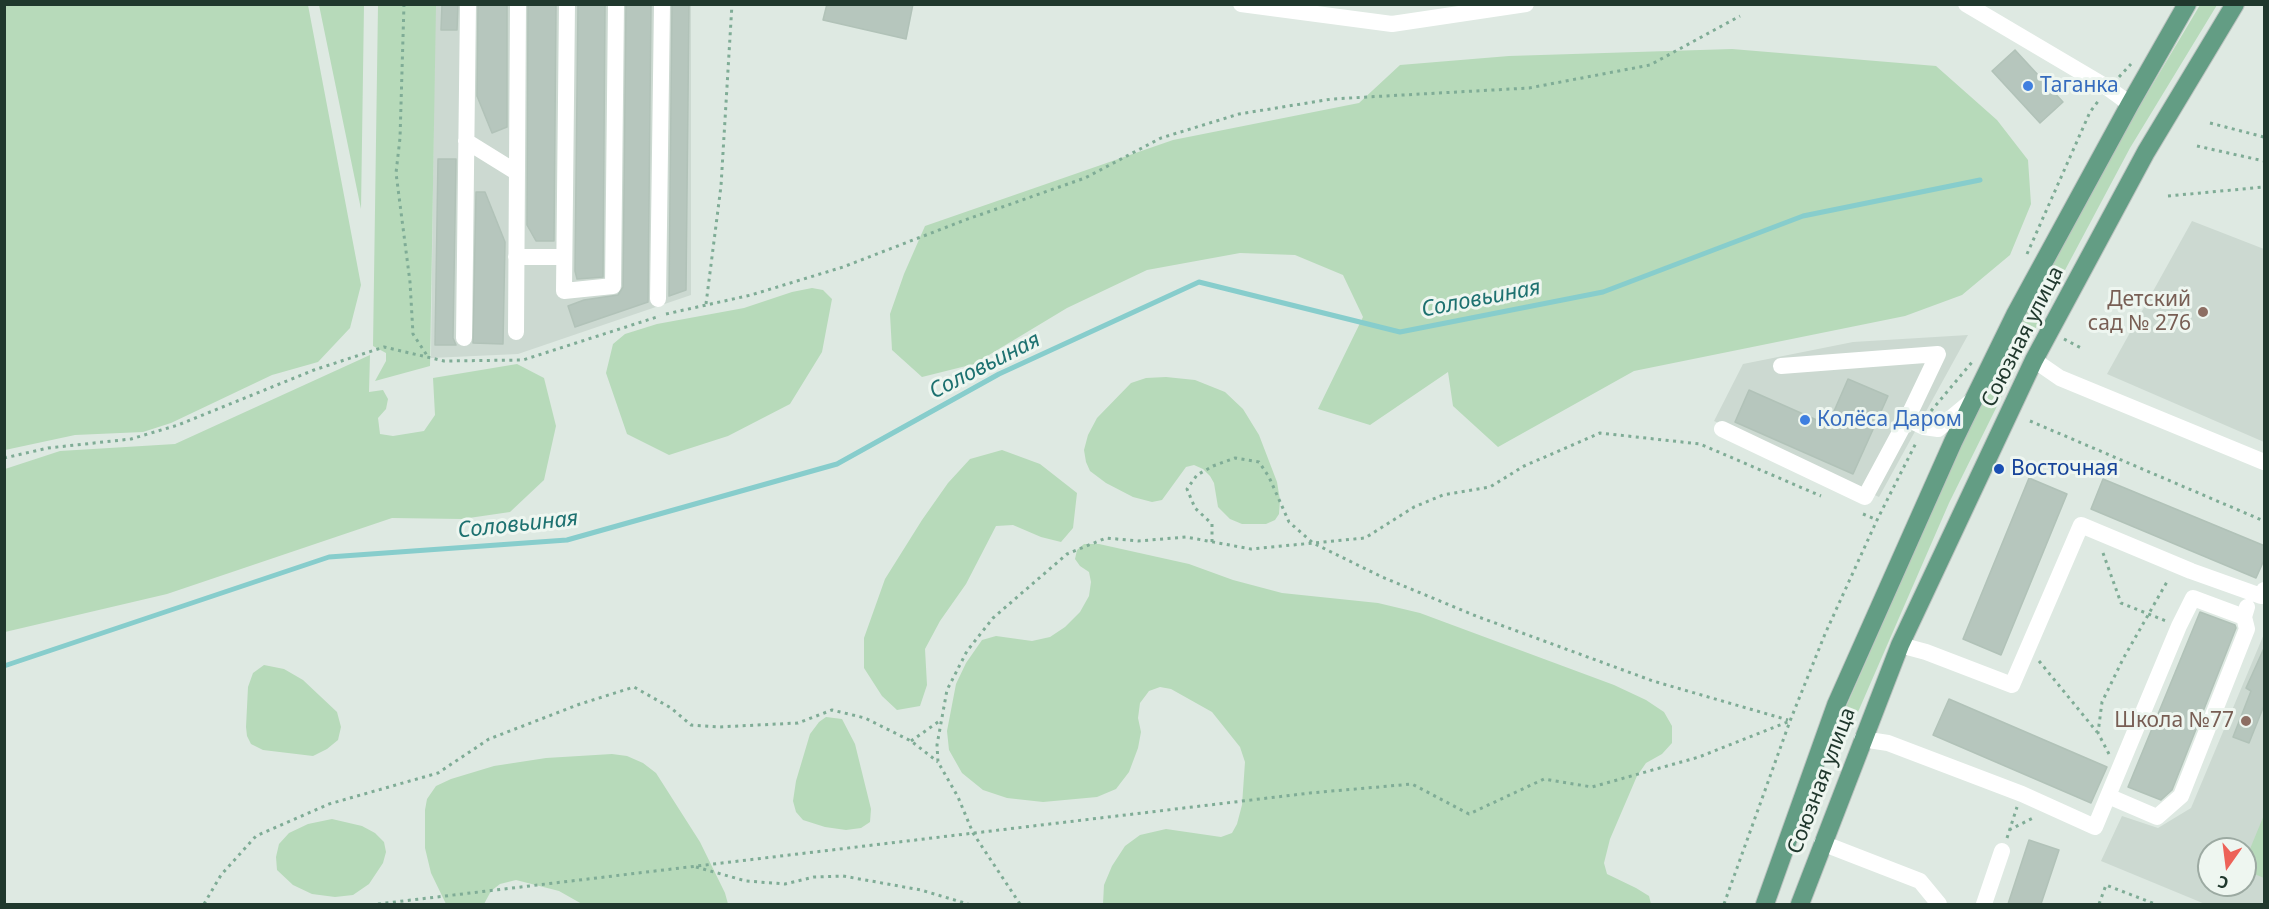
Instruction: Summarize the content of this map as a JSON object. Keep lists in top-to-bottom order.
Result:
{
  "streets": {
    "main road": ["Союзная улица"]
  },
  "water": ["Соловьиная"],
  "places": [
    "Таганка",
    "Детский сад № 276",
    "Колёса Даром",
    "Восточная",
    "Школа №77"
  ],
  "north": "bottom"
}
